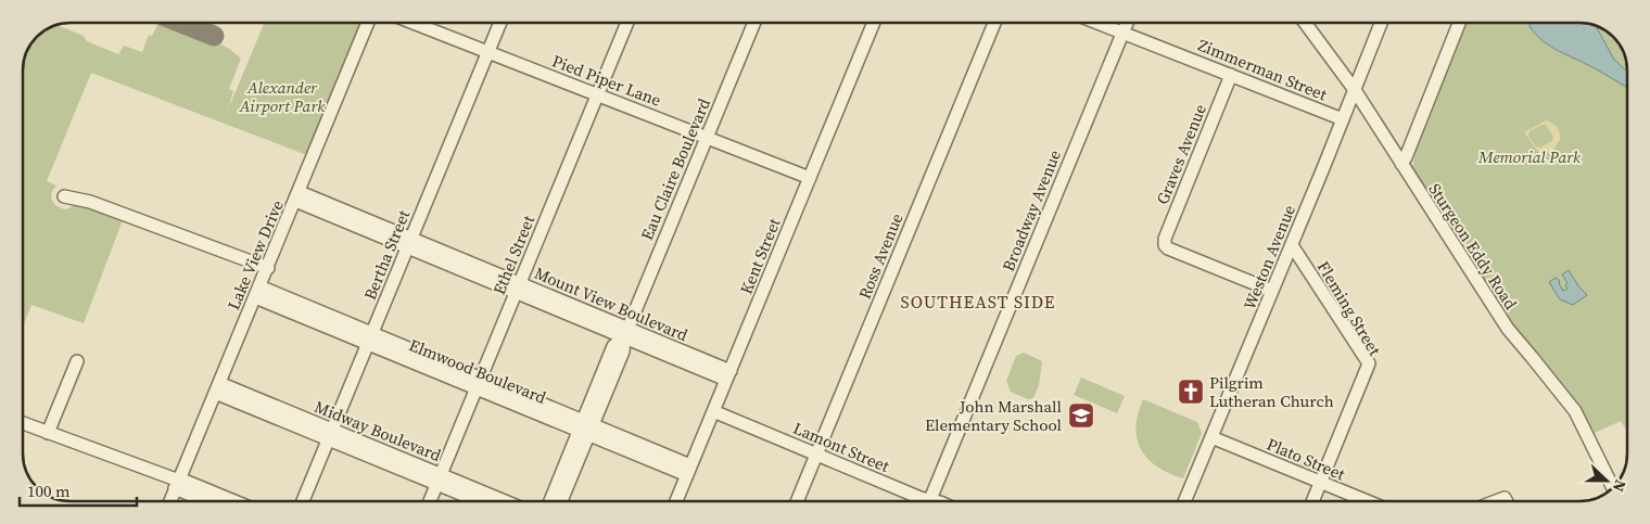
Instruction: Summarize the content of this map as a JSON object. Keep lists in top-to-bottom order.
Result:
{
  "streets": {
    "street": [
      "Zimmerman Street",
      "Pied Piper Lane",
      "Graves Avenue",
      "Eau Claire Boulevard",
      "Broadway Avenue",
      "Sturgeon Eddy Road",
      "Lake View Drive",
      "Bertha Street",
      "Ethel Street",
      "Kent Street",
      "Ross Avenue",
      "Weston Avenue",
      "Mount View Boulevard",
      "Fleming Street",
      "Elmwood Boulevard",
      "Midway Boulevard",
      "Lamont Street",
      "Plato Street"
    ]
  },
  "crossings": [
    ["Zimmerman Street", "Graves Avenue"],
    ["Zimmerman Street", "Broadway Avenue"],
    ["Zimmerman Street", "Weston Avenue"],
    ["Pied Piper Lane", "Eau Claire Boulevard"],
    ["Pied Piper Lane", "Bertha Street"],
    ["Pied Piper Lane", "Ethel Street"],
    ["Pied Piper Lane", "Kent Street"],
    ["Graves Avenue", "Weston Avenue"],
    ["Eau Claire Boulevard", "Mount View Boulevard"],
    ["Eau Claire Boulevard", "Elmwood Boulevard"],
    ["Sturgeon Eddy Road", "Weston Avenue"],
    ["Lake View Drive", "Mount View Boulevard"],
    ["Lake View Drive", "Elmwood Boulevard"],
    ["Lake View Drive", "Midway Boulevard"],
    ["Bertha Street", "Mount View Boulevard"],
    ["Bertha Street", "Elmwood Boulevard"],
    ["Bertha Street", "Midway Boulevard"],
    ["Ethel Street", "Mount View Boulevard"],
    ["Ethel Street", "Elmwood Boulevard"],
    ["Ethel Street", "Midway Boulevard"],
    ["Kent Street", "Mount View Boulevard"],
    ["Kent Street", "Elmwood Boulevard"],
    ["Kent Street", "Lamont Street"],
    ["Ross Avenue", "Lamont Street"],
    ["Weston Avenue", "Fleming Street"],
    ["Weston Avenue", "Plato Street"],
    ["Fleming Street", "Plato Street"]
  ],
  "districts": ["SOUTHEAST SIDE"],
  "parks": ["Alexander Airport Park", "Memorial Park"],
  "places": {
    "church": ["Pilgrim Lutheran Church"],
    "school or university": ["John Marshall Elementary School"]
  },
  "scale_bar": "100 m",
  "north": "right"
}
